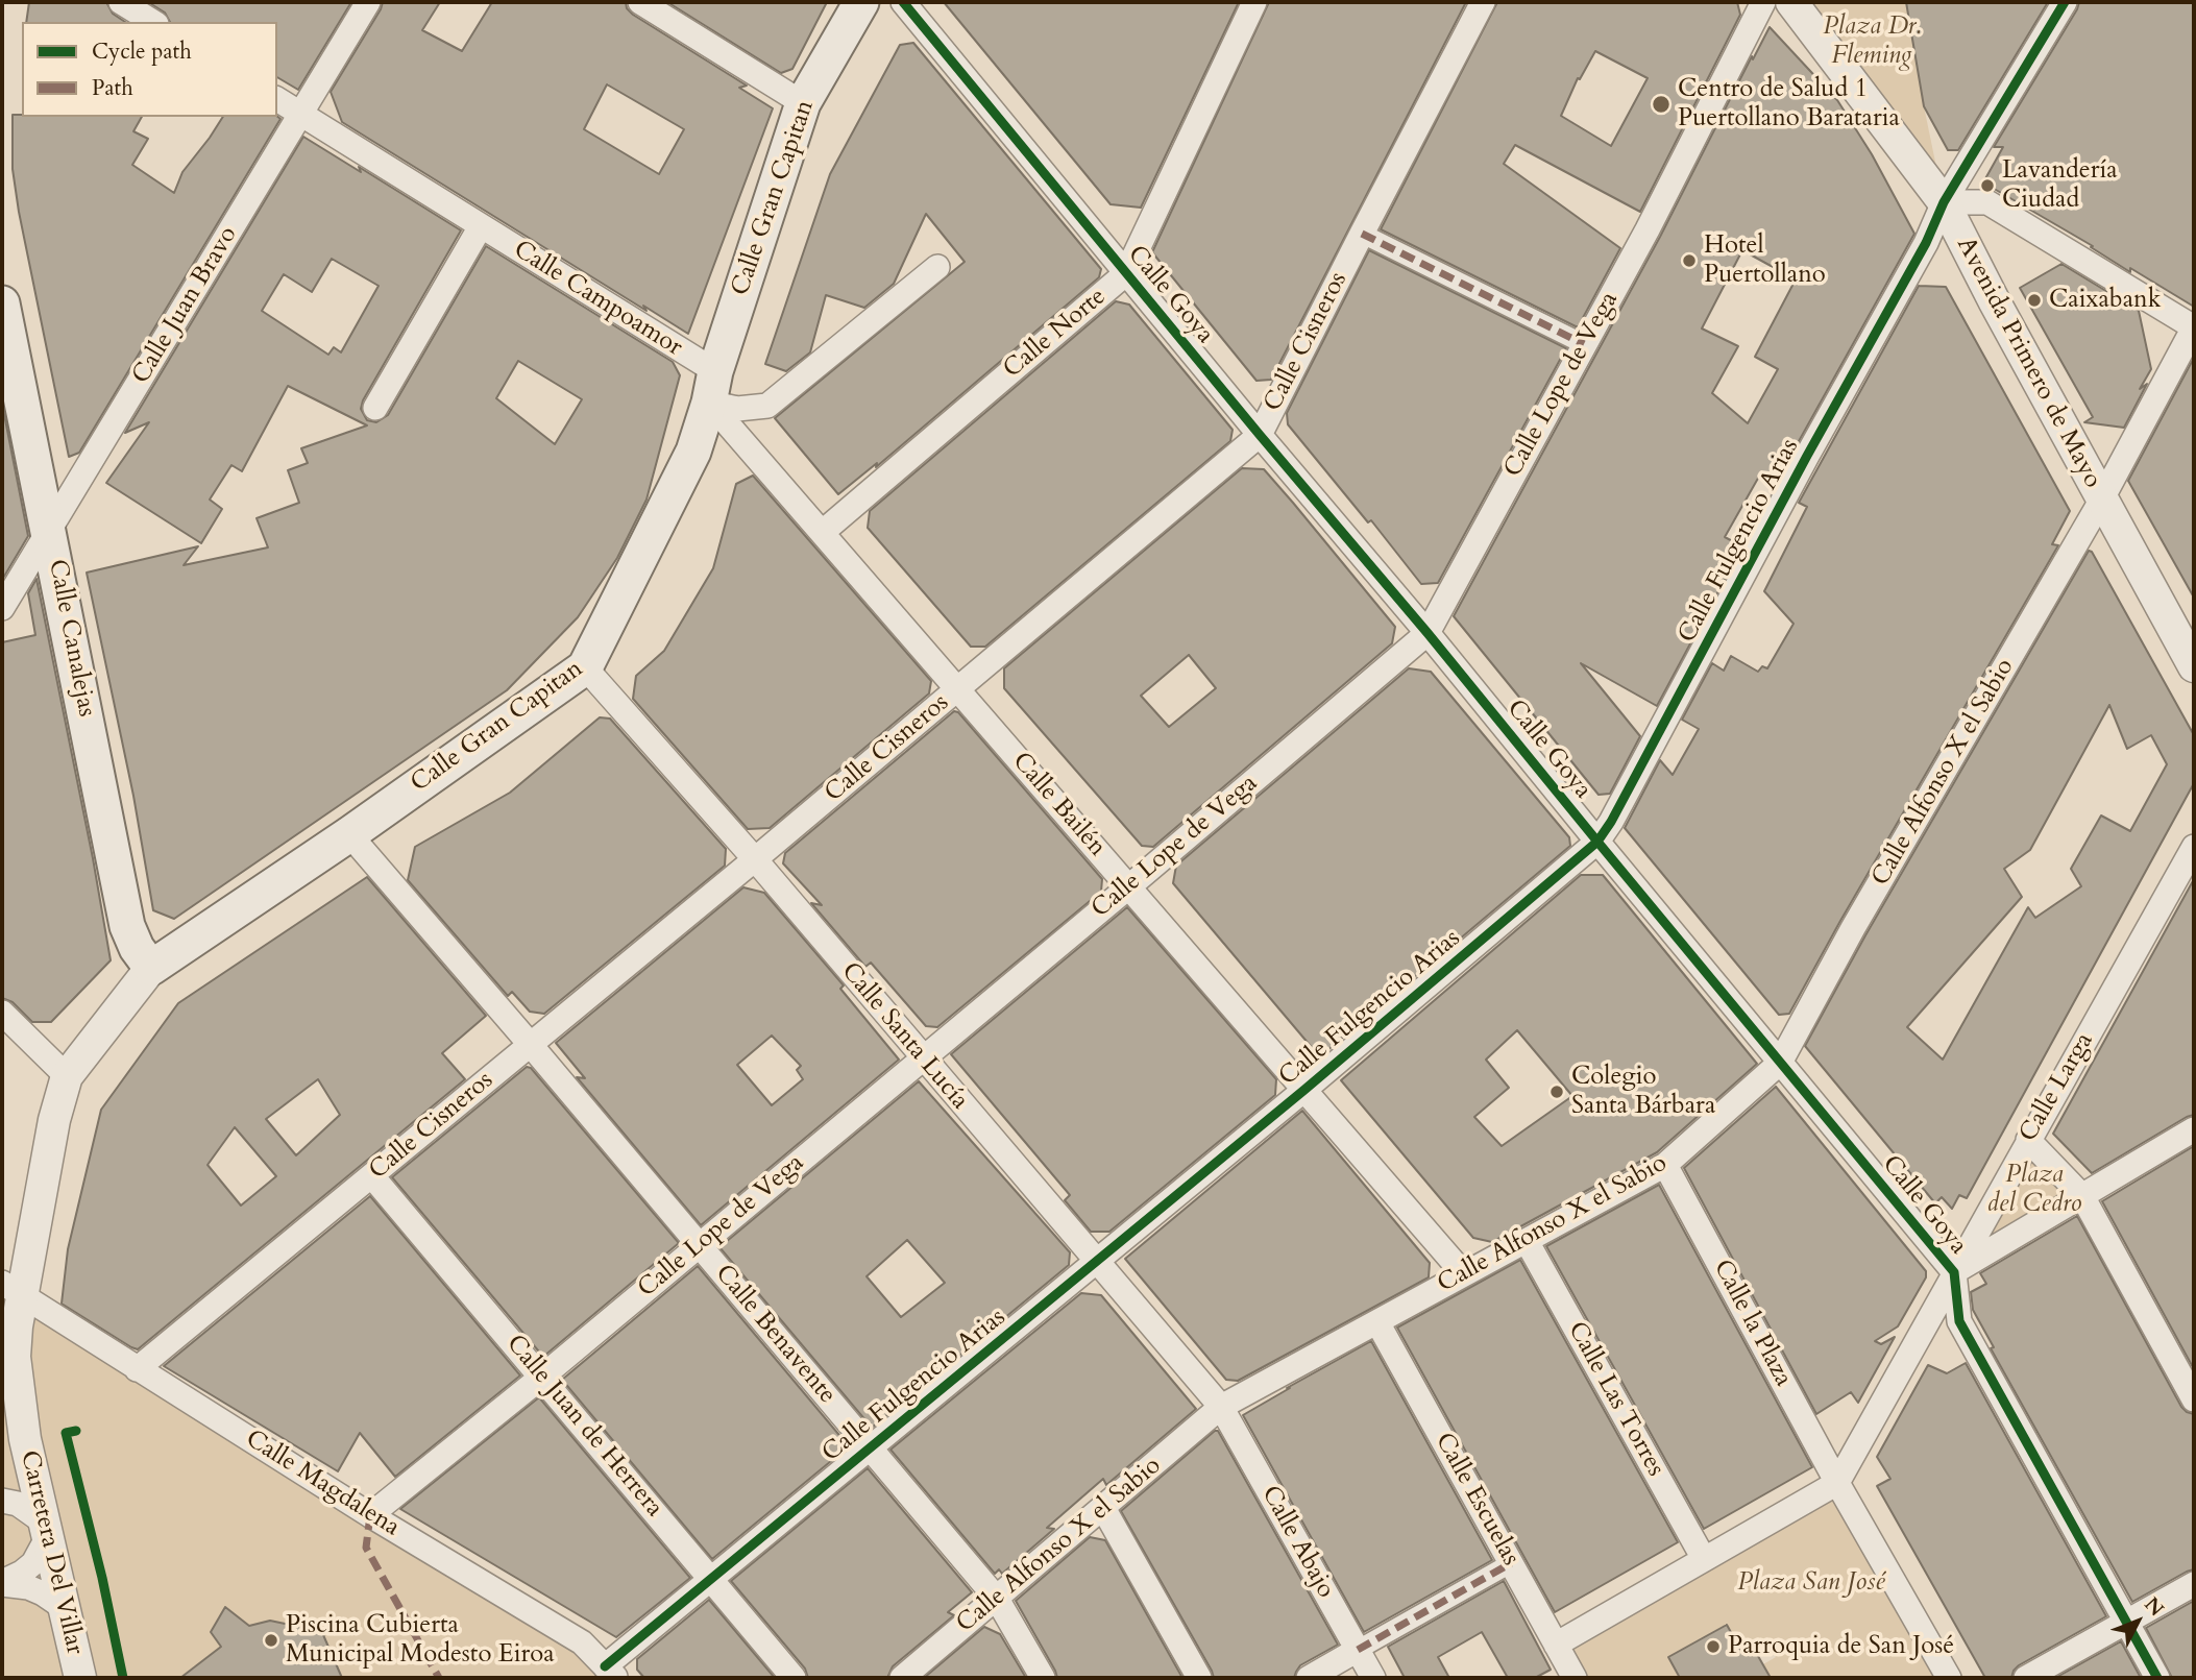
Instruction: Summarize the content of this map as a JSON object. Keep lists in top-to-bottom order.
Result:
{
  "streets": {
    "main road": ["Calle Gran Capitan", "Calle Canalejas"],
    "street": [
      "Calle Goya",
      "Calle Campoamor",
      "Calle Juan Bravo",
      "Calle Norte",
      "Calle Cisneros",
      "Avenida Primero de Mayo",
      "Calle Lope de Vega",
      "Calle Fulgencio Arias",
      "Calle Alfonso X el Sabio",
      "Calle Bailén",
      "Calle Santa Lucía",
      "Calle Larga",
      "Calle la Plaza",
      "Calle Benavente",
      "Calle Las Torres",
      "Calle Juan de Herrera",
      "Calle Magdalena",
      "Calle Escuelas",
      "Calle Abajo",
      "Carretera Del Villar"
    ]
  },
  "crossings": [
    ["Calle Gran Capitan", "Calle Campoamor"],
    ["Calle Gran Capitan", "Calle Canalejas"],
    ["Calle Gran Capitan", "Calle Bailén"],
    ["Calle Gran Capitan", "Calle Santa Lucía"],
    ["Calle Gran Capitan", "Calle Benavente"],
    ["Calle Gran Capitan", "Calle Magdalena"],
    ["Calle Gran Capitan", "Carretera Del Villar"],
    ["Calle Goya", "Calle Norte"],
    ["Calle Goya", "Calle Cisneros"],
    ["Calle Goya", "Calle Lope de Vega"],
    ["Calle Goya", "Calle Fulgencio Arias"],
    ["Calle Goya", "Calle Alfonso X el Sabio"],
    ["Calle Goya", "Calle Larga"],
    ["Calle Campoamor", "Calle Juan Bravo"],
    ["Calle Campoamor", "Calle Bailén"],
    ["Calle Juan Bravo", "Calle Canalejas"],
    ["Calle Norte", "Calle Bailén"],
    ["Calle Cisneros", "Calle Bailén"],
    ["Calle Cisneros", "Calle Santa Lucía"],
    ["Calle Cisneros", "Calle Benavente"],
    ["Calle Cisneros", "Calle Juan de Herrera"],
    ["Calle Cisneros", "Calle Magdalena"],
    ["Avenida Primero de Mayo", "Calle Fulgencio Arias"],
    ["Avenida Primero de Mayo", "Calle Alfonso X el Sabio"],
    ["Calle Lope de Vega", "Calle Bailén"],
    ["Calle Lope de Vega", "Calle Santa Lucía"],
    ["Calle Lope de Vega", "Calle Benavente"],
    ["Calle Lope de Vega", "Calle Juan de Herrera"],
    ["Calle Lope de Vega", "Calle Magdalena"],
    ["Calle Fulgencio Arias", "Calle Bailén"],
    ["Calle Fulgencio Arias", "Calle Santa Lucía"],
    ["Calle Fulgencio Arias", "Calle Benavente"],
    ["Calle Fulgencio Arias", "Calle Juan de Herrera"],
    ["Calle Fulgencio Arias", "Calle Magdalena"],
    ["Calle Alfonso X el Sabio", "Calle Bailén"],
    ["Calle Alfonso X el Sabio", "Calle Santa Lucía"],
    ["Calle Alfonso X el Sabio", "Calle la Plaza"],
    ["Calle Alfonso X el Sabio", "Calle Benavente"],
    ["Calle Alfonso X el Sabio", "Calle Las Torres"],
    ["Calle Alfonso X el Sabio", "Calle Escuelas"],
    ["Calle Alfonso X el Sabio", "Calle Abajo"],
    ["Calle Santa Lucía", "Calle Abajo"],
    ["Calle Larga", "Calle la Plaza"],
    ["Calle Magdalena", "Carretera Del Villar"]
  ],
  "parks": ["Plaza Dr. Fleming", "Plaza del Cedro", "Plaza San José"],
  "places": [
    "Centro de Salud 1 Puertollano Barataria",
    "Lavandería Ciudad",
    "Hotel Puertollano",
    "Caixabank",
    "Colegio Santa Bárbara",
    "Piscina Cubierta Municipal Modesto Eiroa",
    "Parroquia de San José"
  ],
  "legend": ["Cycle path", "Path"],
  "north": "top right"
}
